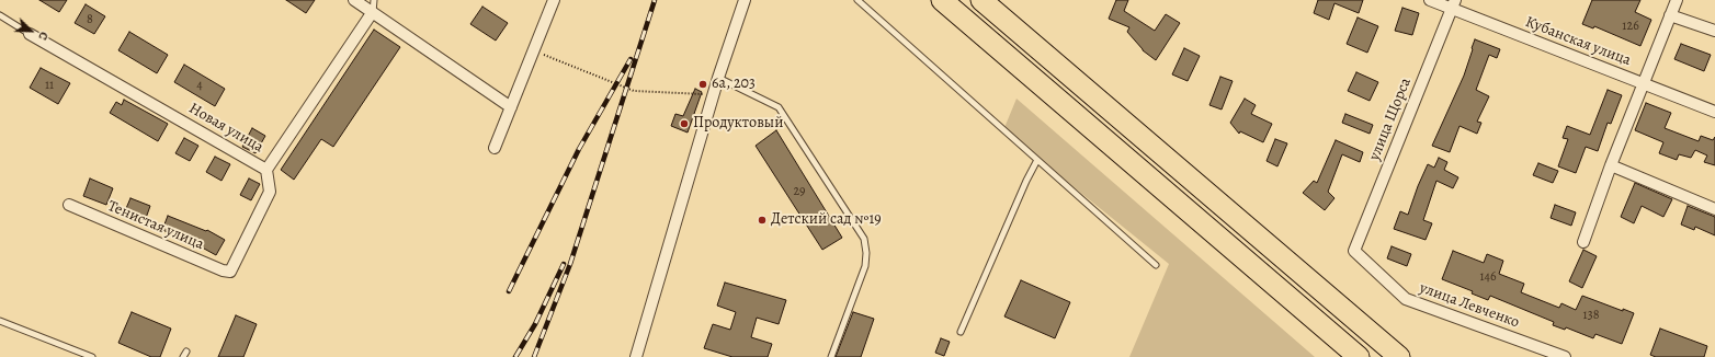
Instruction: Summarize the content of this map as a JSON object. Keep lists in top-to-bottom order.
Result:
{
  "streets": {
    "street": [
      "Кубанская улица",
      "улица Щорса",
      "Новая улица",
      "Тенистая улица",
      "улица Левченко"
    ]
  },
  "crossings": [
    ["Кубанская улица", "улица Щорса"],
    ["улица Щорса", "улица Левченко"],
    ["Новая улица", "Тенистая улица"]
  ],
  "places": ["6a, 203", "Продуктовый", "Детский сад №19"],
  "house_numbers": [
    "8",
    "126",
    "11",
    "4",
    "29",
    "146",
    "138"
  ],
  "north": "bottom right"
}
